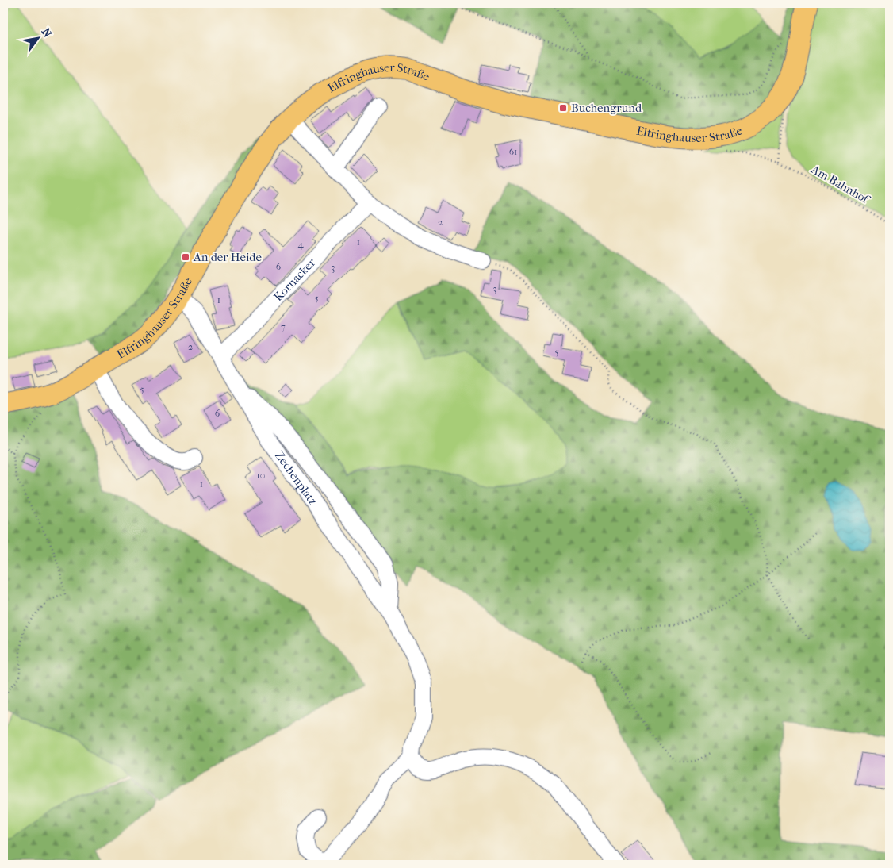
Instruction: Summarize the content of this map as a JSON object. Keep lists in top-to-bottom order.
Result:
{
  "streets": {
    "main road": ["Elfringhauser Straße"],
    "street": ["Kornacker", "Zechenplatz"],
    "path": ["Am Bahnhof"]
  },
  "crossings": [
    ["Elfringhauser Straße", "Zechenplatz"],
    ["Kornacker", "Zechenplatz"]
  ],
  "places": {
    "transit": ["Buchengrund", "An der Heide"]
  },
  "house_numbers": [
    "61",
    "2",
    "1",
    "4",
    "6",
    "3",
    "3",
    "5",
    "1",
    "7",
    "2",
    "5",
    "5",
    "6",
    "10",
    "1"
  ],
  "north": "top right"
}
